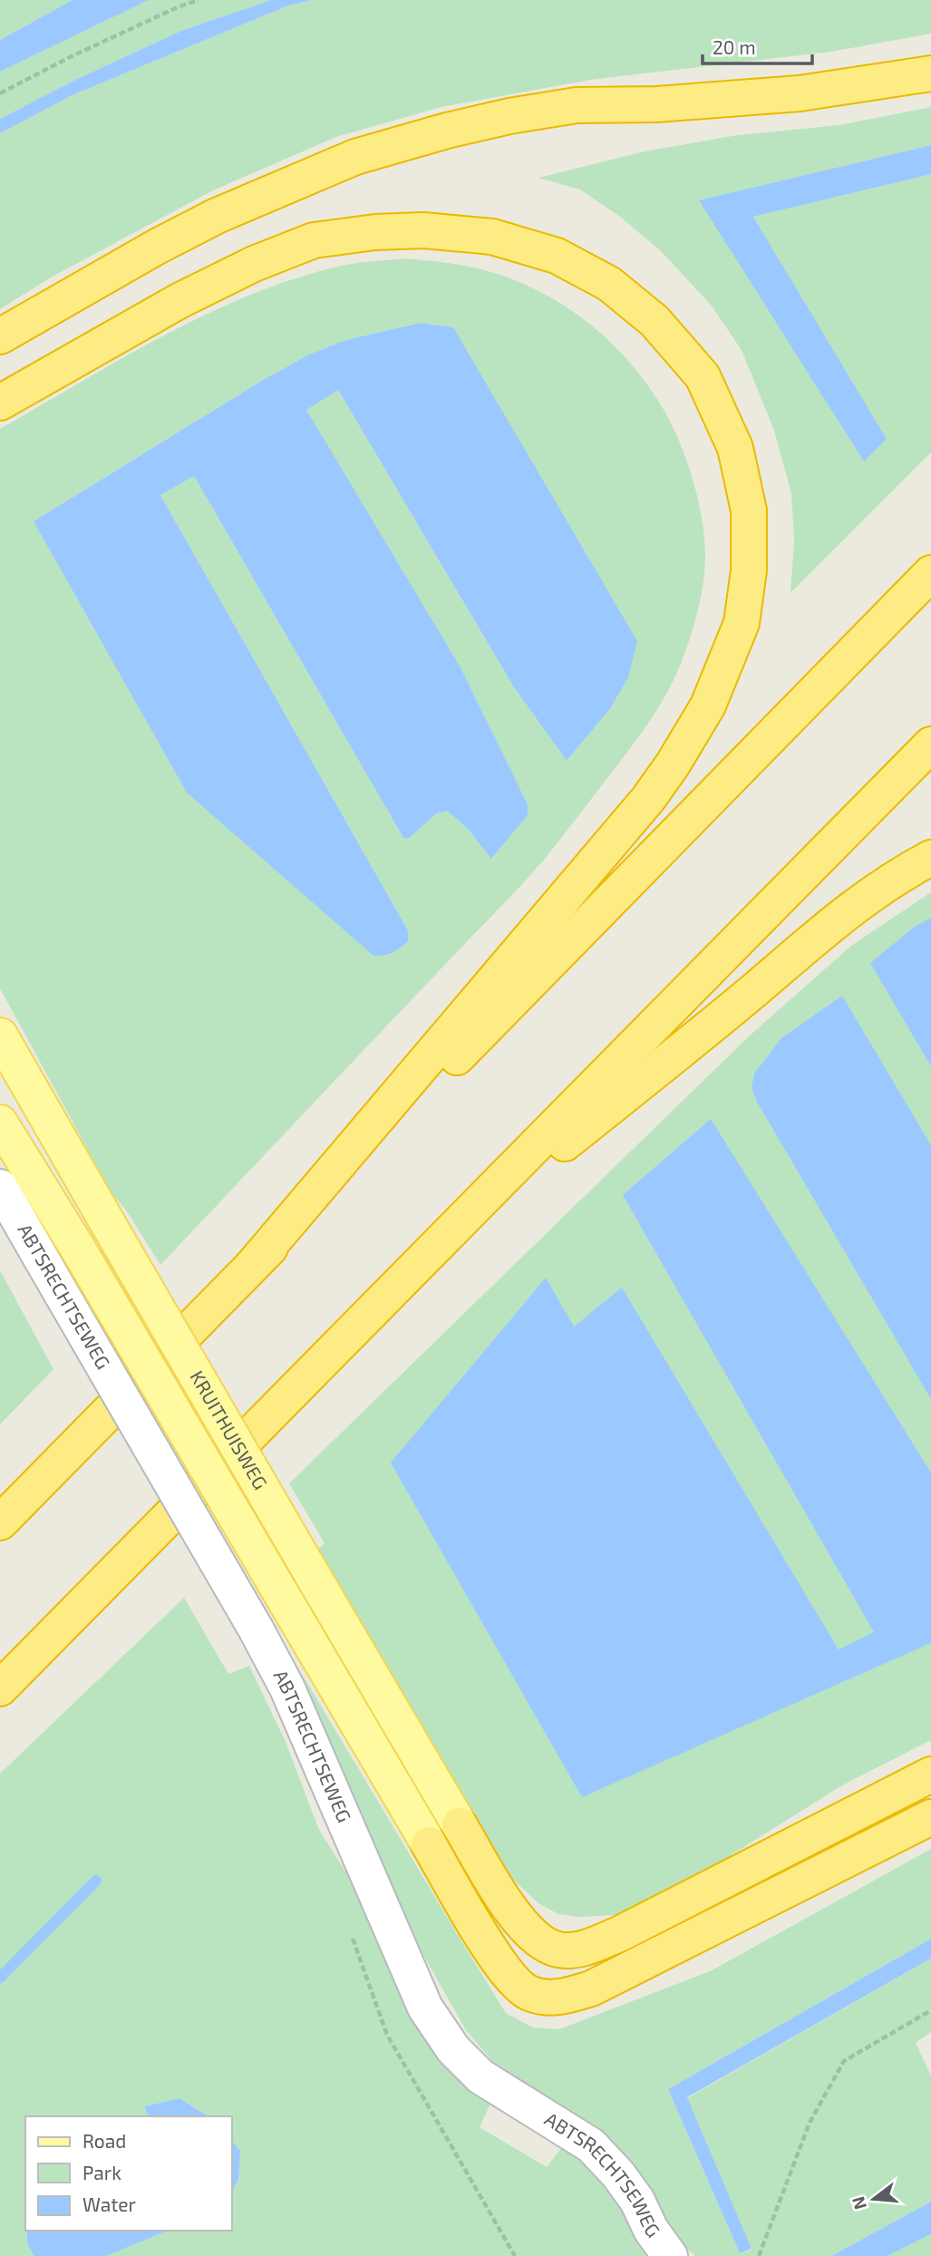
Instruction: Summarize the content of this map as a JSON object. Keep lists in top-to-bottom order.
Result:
{
  "streets": {
    "main road": ["KRUITHUISWEG"],
    "street": ["ABTSRECHTSEWEG"]
  },
  "legend": ["Road", "Park", "Water"],
  "scale_bar": "20 m",
  "north": "left"
}
